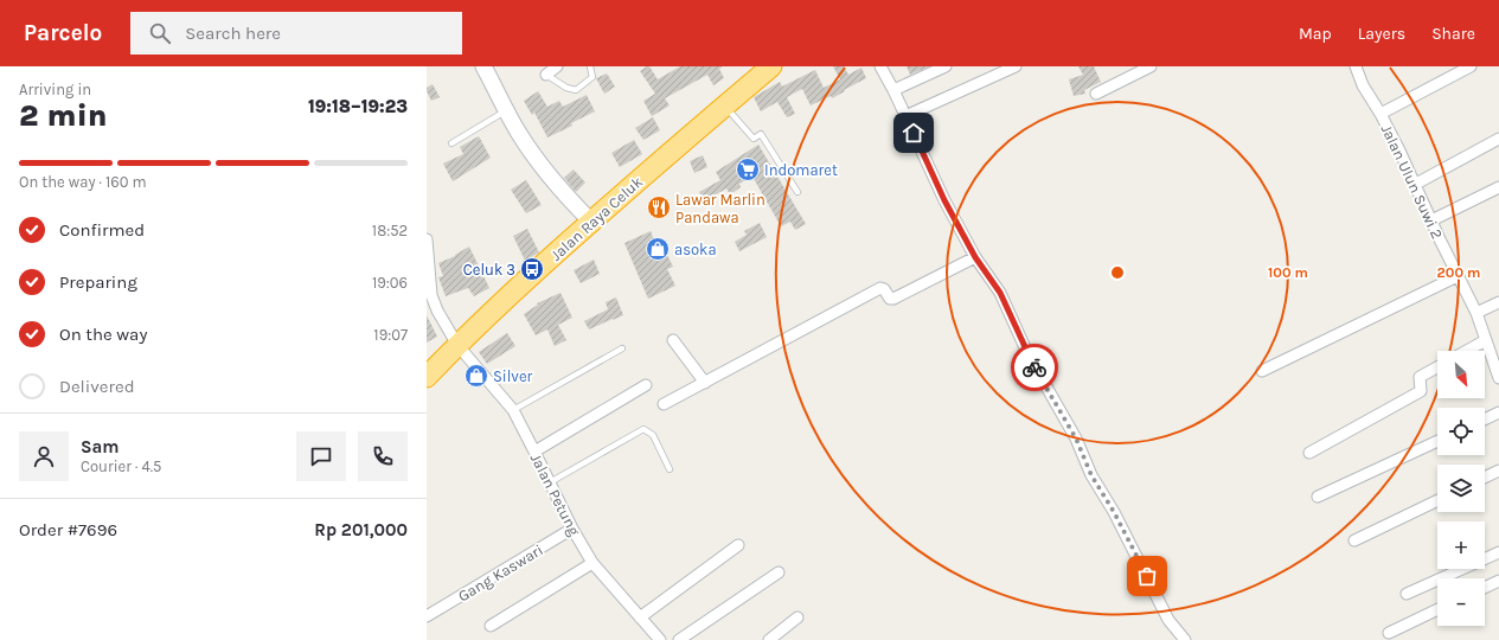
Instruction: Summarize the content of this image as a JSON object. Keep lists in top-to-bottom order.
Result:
{
  "streets": {
    "highway": ["Jalan Raya Celuk"],
    "street": ["Jalan Ulun Suwi 2", "Jalan Petung", "Gang Kaswari"]
  },
  "crossings": [
    ["Jalan Raya Celuk", "Jalan Petung"],
    ["Jalan Petung", "Gang Kaswari"]
  ],
  "places": {
    "supermarket": ["Indomaret"],
    "restaurant": ["Lawar Marlin Pandawa"],
    "shop": ["asoka", "Silver"],
    "bus stop": ["Celuk 3"]
  },
  "north": "bottom right",
  "page": {
    "header": "Parcelo",
    "search": "Search here",
    "nav": ["Map", "Layers", "Share"],
    "heading": ["2 min", "Arriving in", "19:18–19:23"],
    "panel": [
      "Sam",
      "Courier · 4.5",
      "Order #7696",
      "Rp 201,000"
    ],
    "bar": "On the way · 160 m",
    "list": [
      ["Confirmed", "18:52"],
      ["Preparing", "19:06"],
      ["On the way", "19:07"],
      "Delivered"
    ],
    "map_buttons": ["+", "−"]
  },
  "rings": ["100 m", "200 m"]
}
